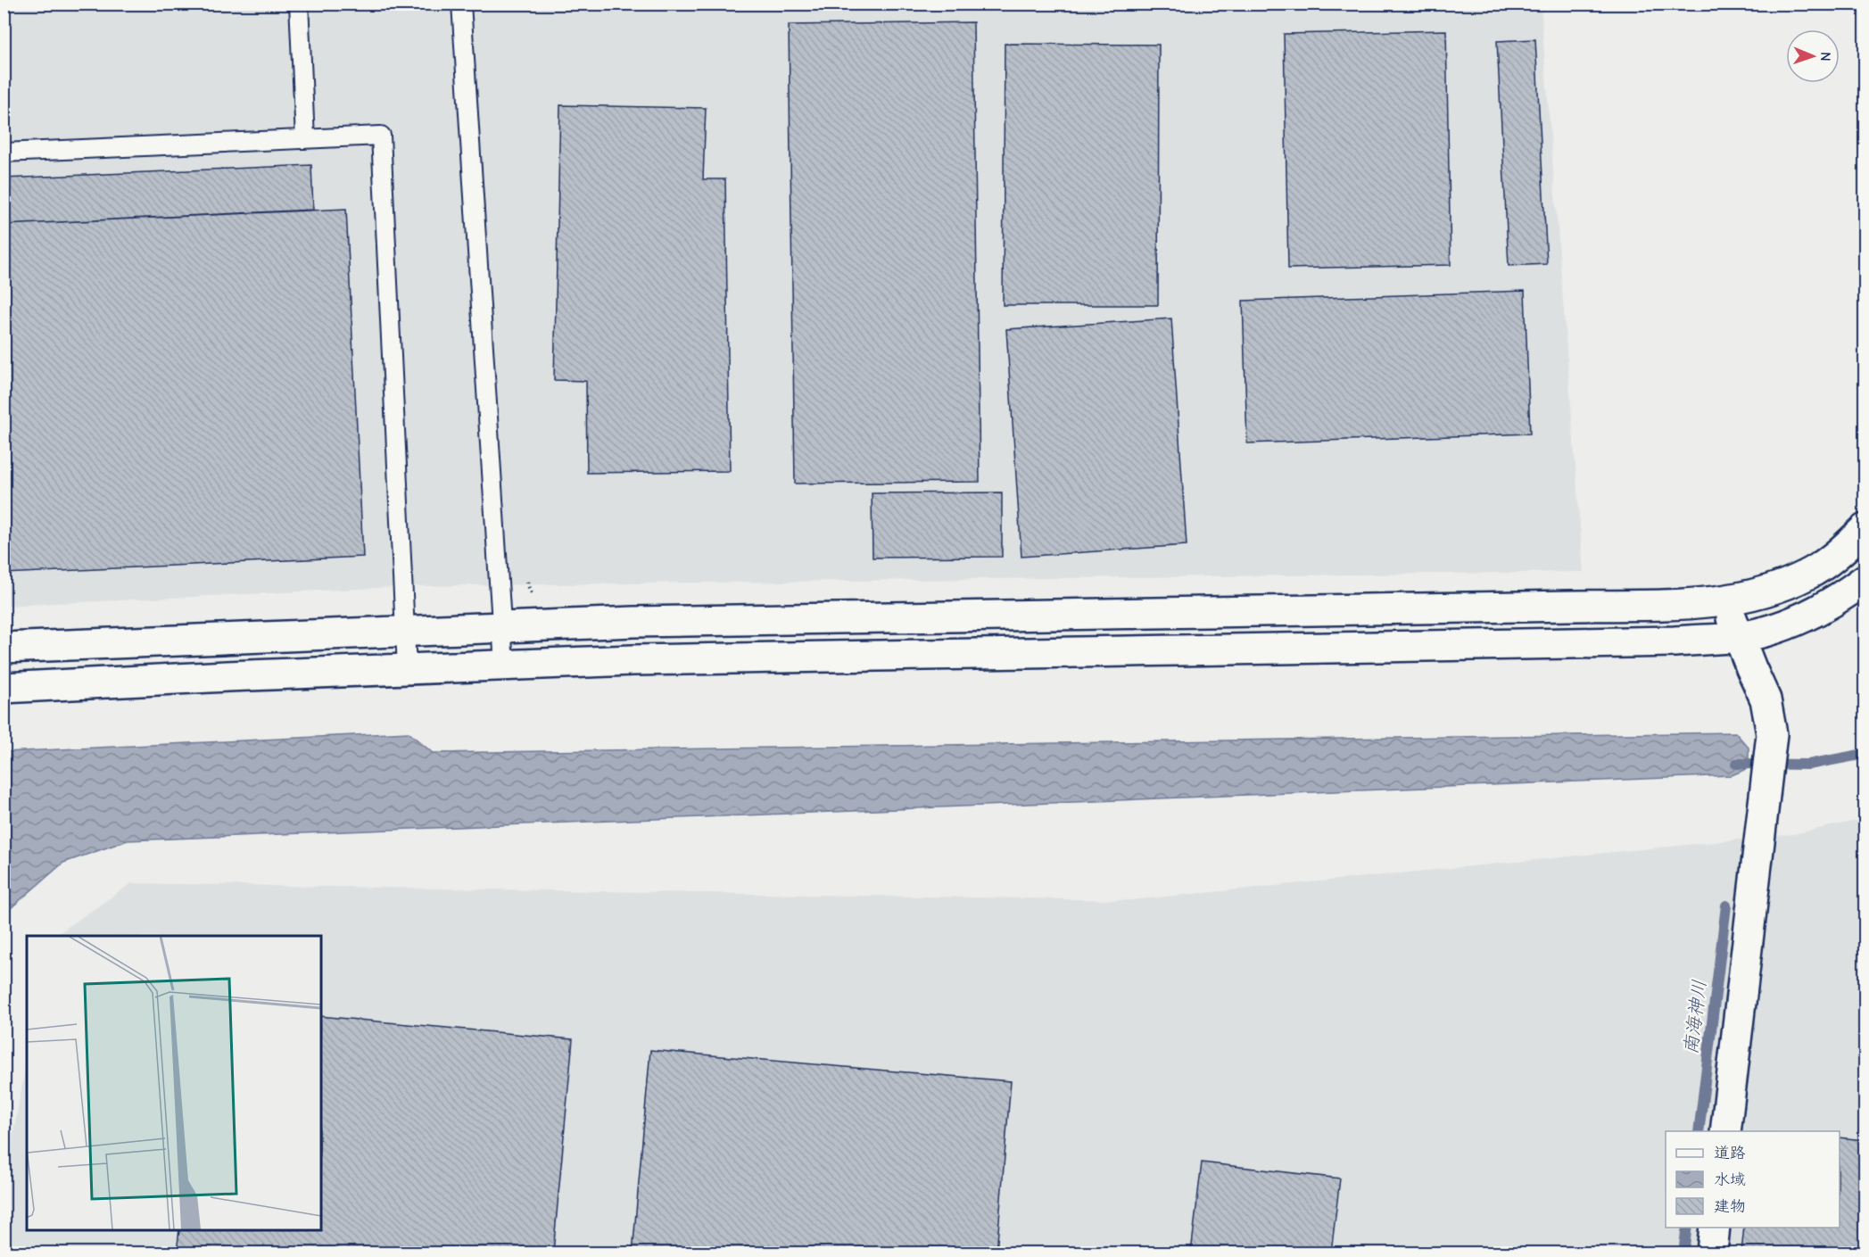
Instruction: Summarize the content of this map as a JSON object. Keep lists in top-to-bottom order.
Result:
{
  "water": ["南海神川"],
  "legend": ["道路", "水域", "建物"],
  "north": "right"
}
